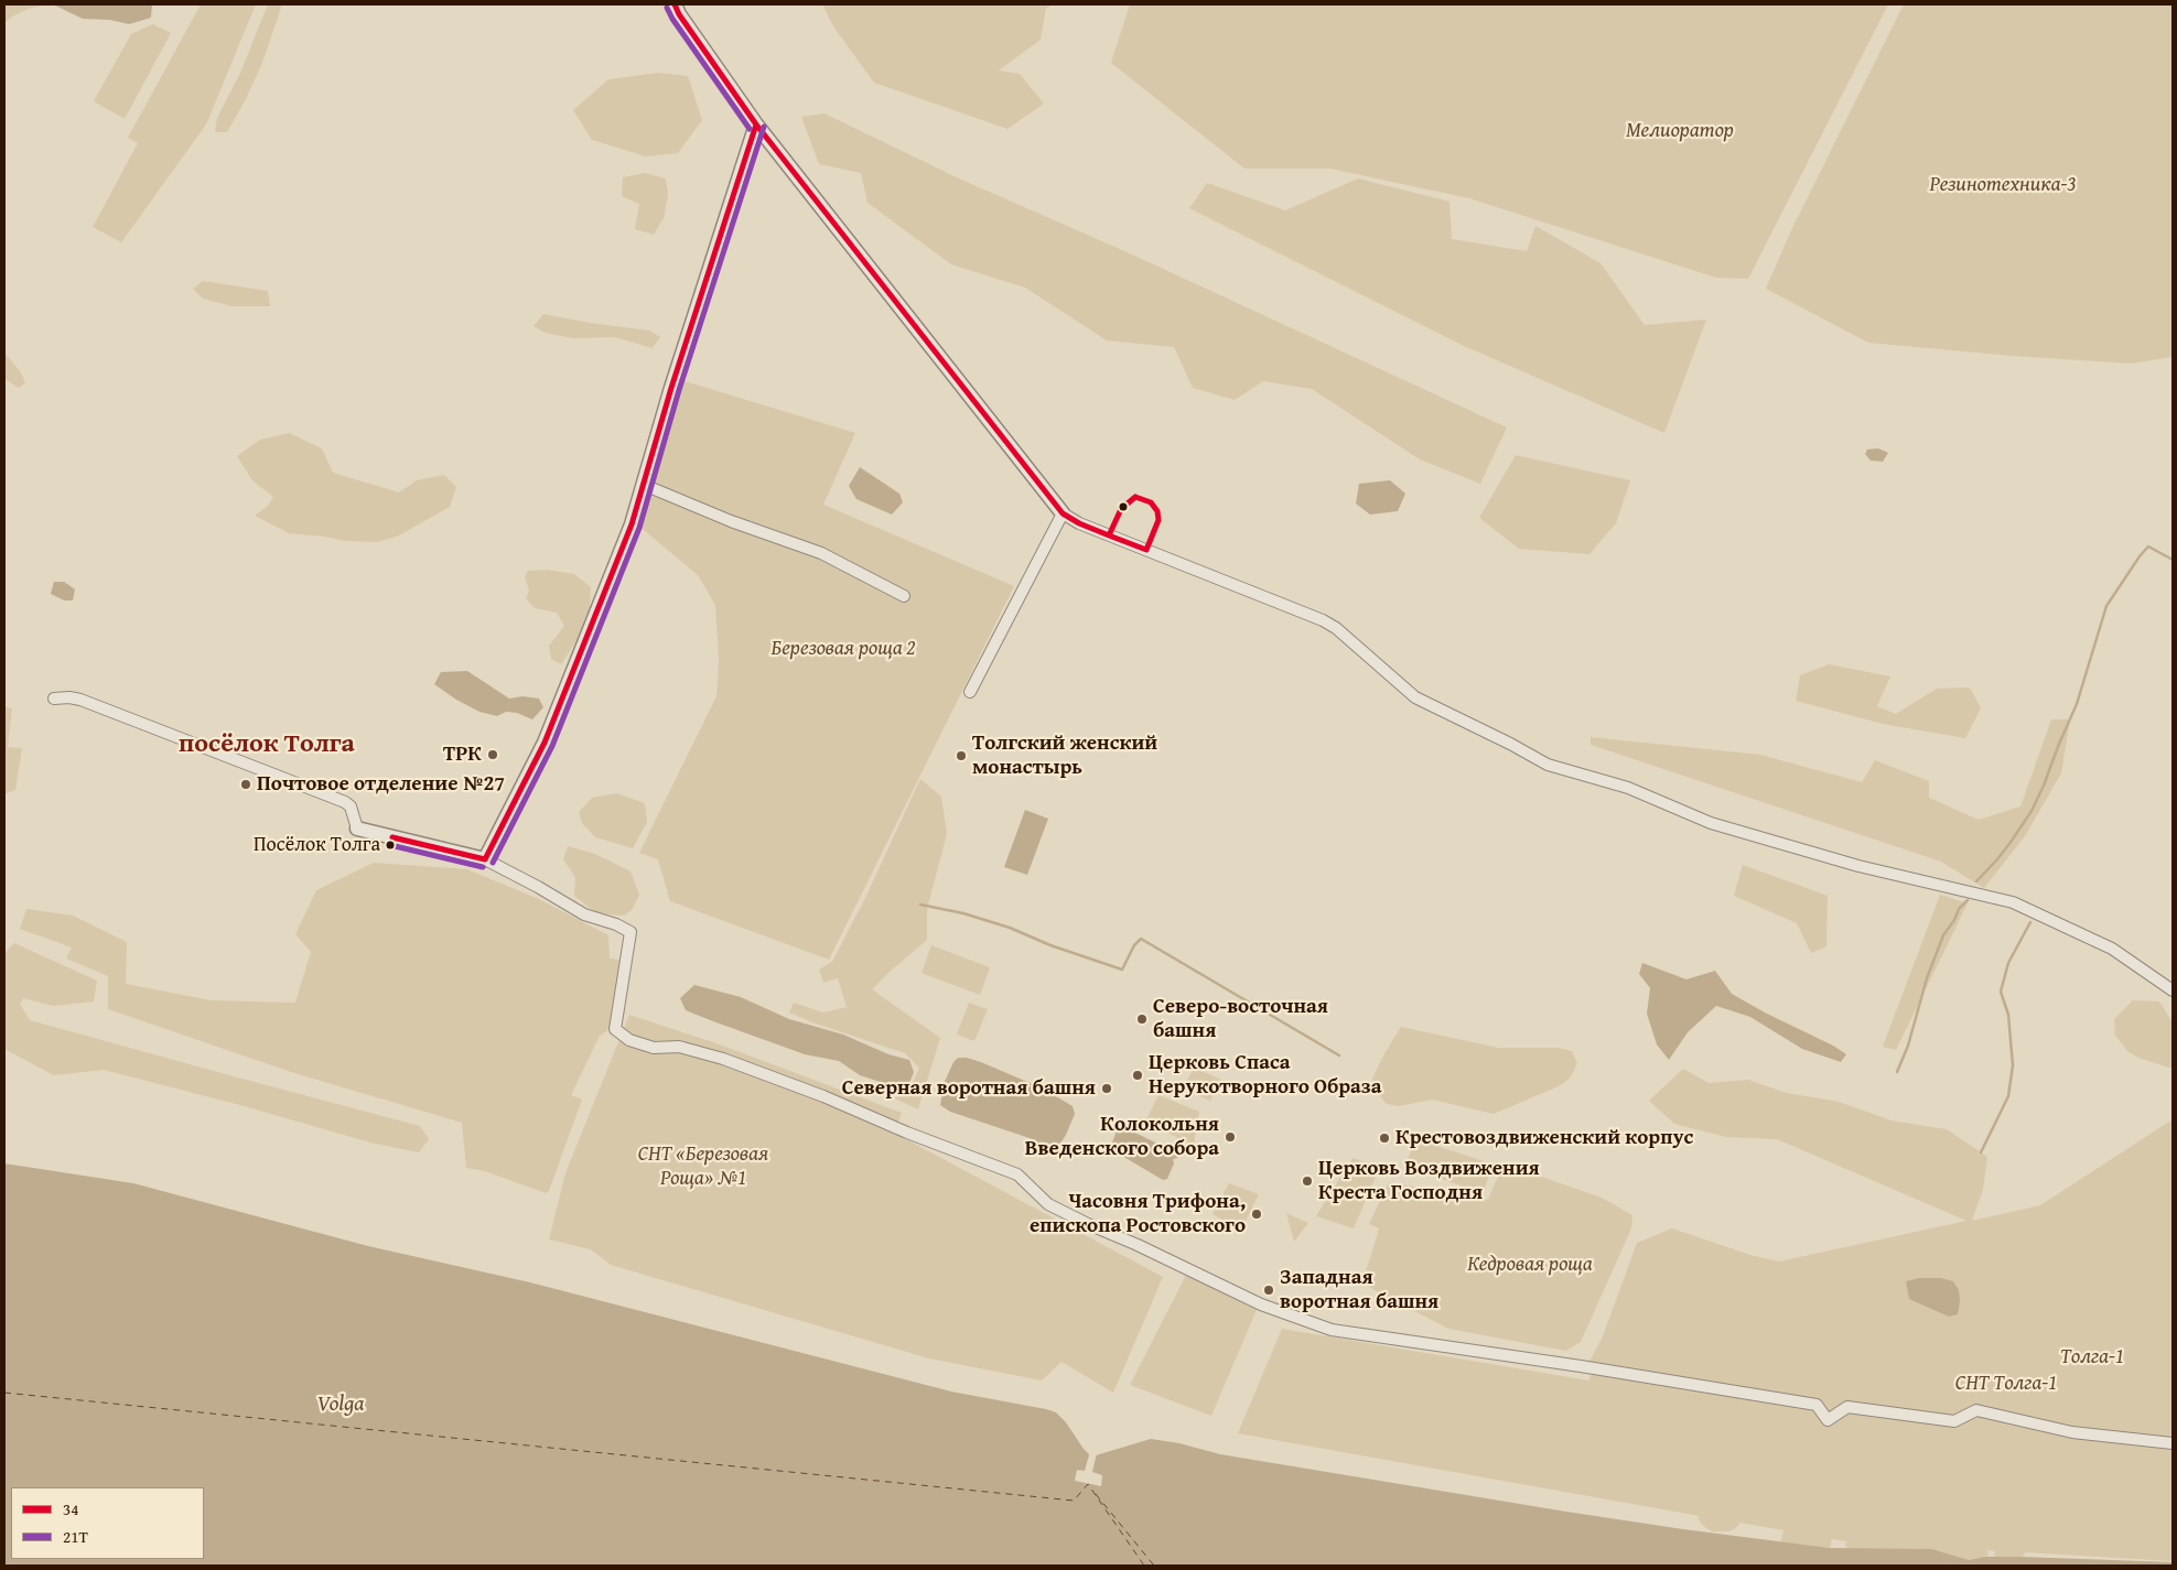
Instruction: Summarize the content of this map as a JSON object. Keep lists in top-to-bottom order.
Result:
{
  "districts": ["посёлок Толга"],
  "water": ["Volga"],
  "parks": [
    "Мелиоратор",
    "Резинотехника-3",
    "Березовая роща 2",
    "СНТ «Березовая Роща» №1",
    "Кедровая роща",
    "Толга-1",
    "СНТ Толга-1"
  ],
  "places": [
    "ТРК",
    "Толгский женский монастырь",
    "Почтовое отделение №27",
    "Посёлок Толга",
    "Северо-восточная башня",
    "Церковь Спаса Нерукотворного Образа",
    "Северная воротная башня",
    "Колокольня Введенского собора",
    "Крестовоздвиженский корпус",
    "Церковь Воздвижения Креста Господня",
    "Часовня Трифона, епископа Ростовского",
    "Западная воротная башня"
  ],
  "lines": ["transit line 34", "transit line 21Т"],
  "legend": ["34", "21Т"]
}
